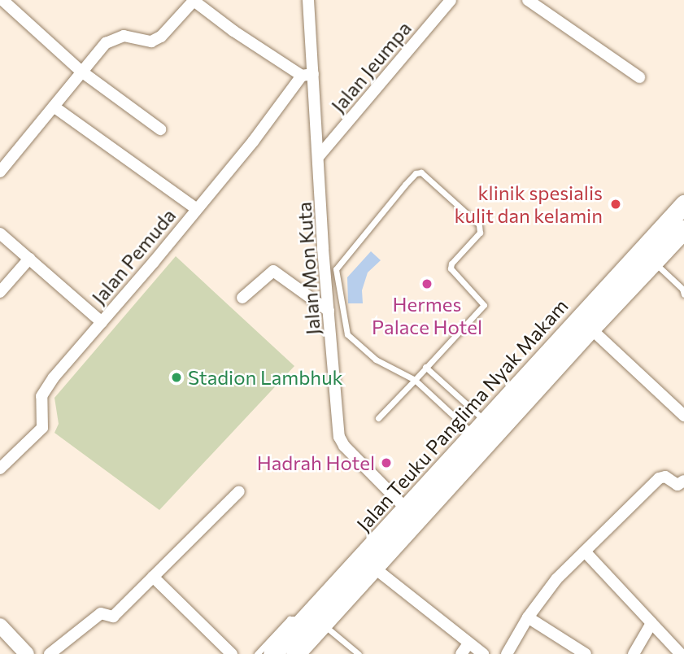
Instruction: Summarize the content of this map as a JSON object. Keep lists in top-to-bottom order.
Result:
{
  "streets": {
    "main road": ["Jalan Teuku Panglima Nyak Makam"],
    "street": ["Jalan Jeumpa", "Jalan Pemuda", "Jalan Mon Kuta"]
  },
  "crossings": [
    ["Jalan Jeumpa", "Jalan Mon Kuta"],
    ["Jalan Pemuda", "Jalan Mon Kuta"],
    ["Jalan Mon Kuta", "Jalan Teuku Panglima Nyak Makam"]
  ],
  "places": [
    "klinik spesialis kulit dan kelamin",
    "Hermes Palace Hotel",
    "Stadion Lambhuk",
    "Hadrah Hotel"
  ]
}
